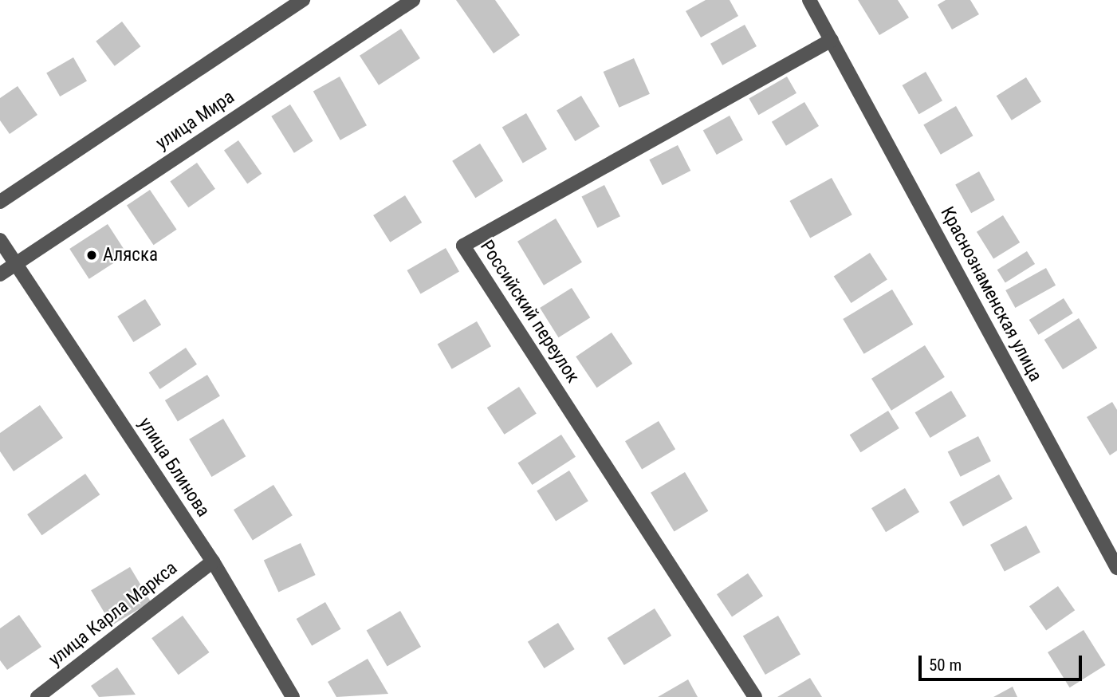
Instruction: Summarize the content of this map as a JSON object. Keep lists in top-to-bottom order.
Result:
{
  "streets": {
    "street": [
      "улица Мира",
      "Краснознаменская улица",
      "Российский переулок",
      "улица Блинова",
      "улица Карла Маркса"
    ]
  },
  "crossings": [
    ["улица Мира", "улица Блинова"],
    ["Краснознаменская улица", "Российский переулок"],
    ["улица Блинова", "улица Карла Маркса"]
  ],
  "places": ["Аляска"],
  "scale_bar": "50 m"
}
